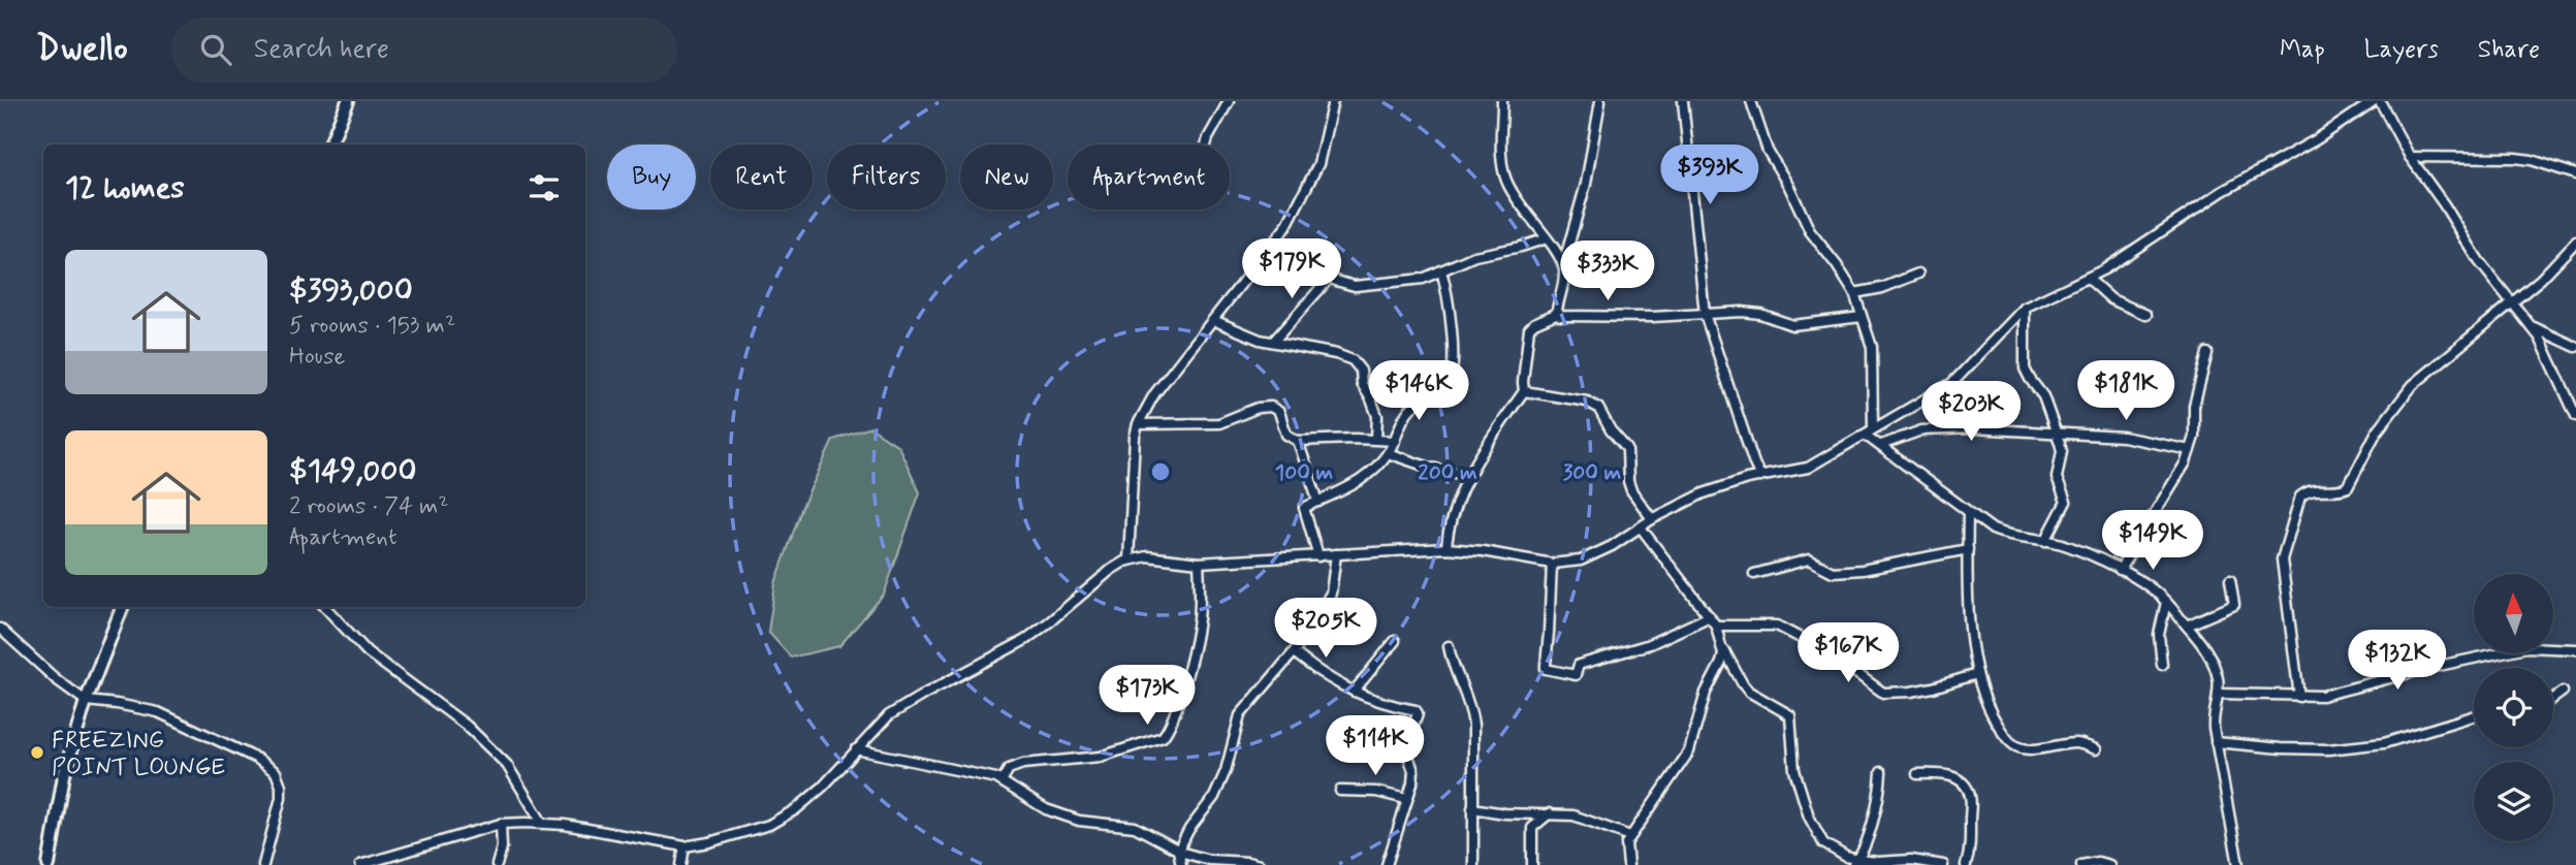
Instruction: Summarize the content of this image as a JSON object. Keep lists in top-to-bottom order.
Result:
{
  "places": ["FREEZING POINT LOUNGE"],
  "north": "top",
  "page": {
    "header": "Dwello",
    "search": "Search here",
    "nav": ["Map", "Layers", "Share"],
    "price": [
      "$393K",
      "$179K",
      "$333K",
      "$146K",
      "$181K",
      "$203K",
      "$149K",
      "$205K",
      "$167K",
      "$132K",
      "$173K",
      "$114K"
    ],
    "chip": [
      "Buy",
      "Rent",
      "Filters",
      "New",
      "Apartment"
    ],
    "heading": "12 homes",
    "list": [
      {
        "name": "$393,000",
        "note": "5 rooms · 153 m² · House"
      },
      {
        "name": "$149,000",
        "note": "2 rooms · 74 m² · Apartment"
      }
    ]
  },
  "rings": ["100 m", "200 m", "300 m"]
}
